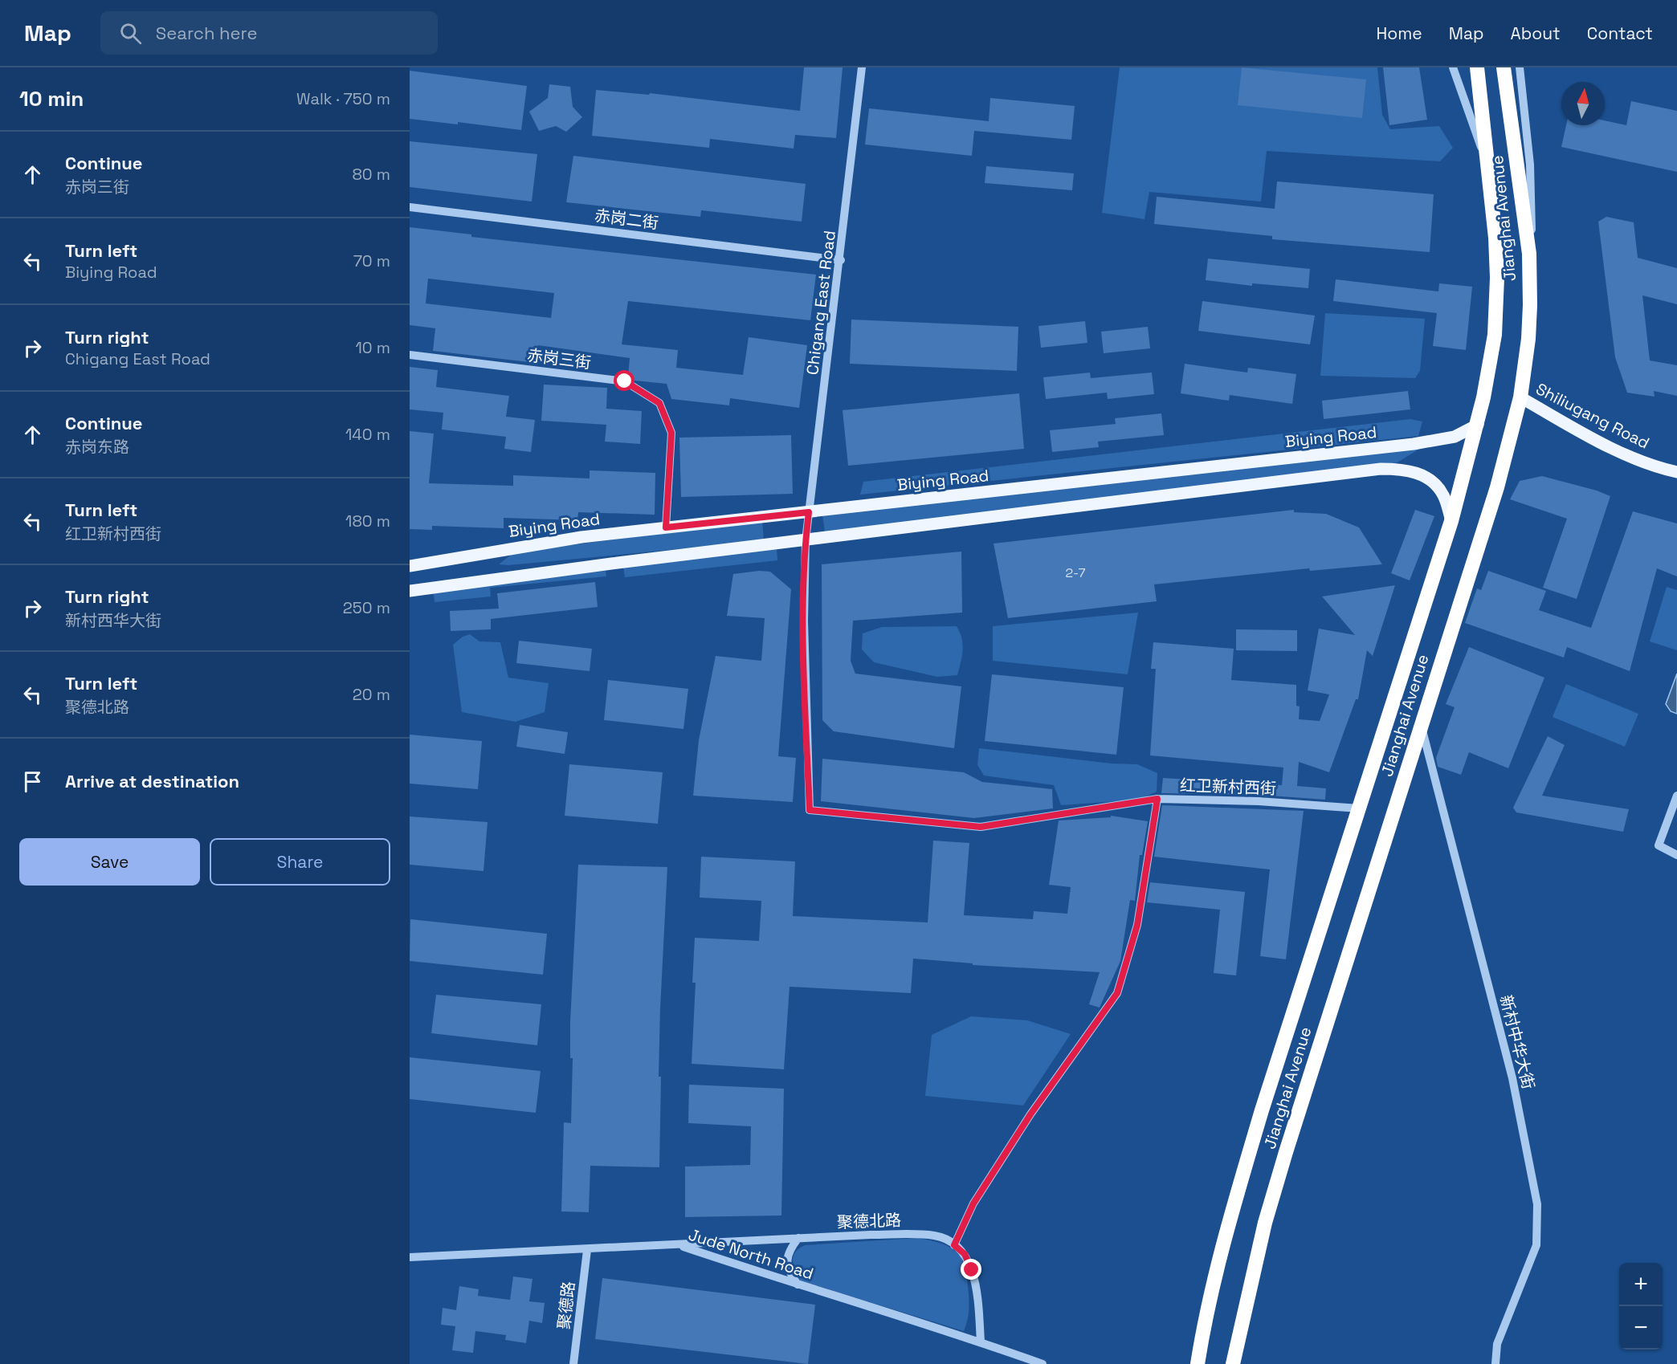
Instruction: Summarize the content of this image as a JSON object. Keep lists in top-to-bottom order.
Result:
{
  "streets": {
    "highway": ["Jianghai Avenue"],
    "main road": ["Shiliugang Road", "Biying Road"],
    "street": [
      "赤岗二街",
      "Chigang East Road",
      "赤岗三街",
      "红卫新村西街",
      "新村中华大街",
      "聚德北路",
      "Jude North Road",
      "聚德路"
    ]
  },
  "crossings": [
    ["Jianghai Avenue", "Shiliugang Road"],
    ["Jianghai Avenue", "Biying Road"],
    ["Jianghai Avenue", "红卫新村西街"],
    ["Jianghai Avenue", "新村中华大街"],
    ["赤岗二街", "Chigang East Road"],
    ["Chigang East Road", "Biying Road"],
    ["Chigang East Road", "红卫新村西街"],
    ["赤岗三街", "Biying Road"],
    ["聚德北路", "Jude North Road"],
    ["Jude North Road", "聚德路"]
  ],
  "house_numbers": ["2-7"],
  "north": "top",
  "page": {
    "header": "Map",
    "search": "Search here",
    "nav": [
      "Home",
      "Map",
      "About",
      "Contact"
    ],
    "heading": ["10 min", "Walk · 750 m"],
    "list": [
      ["Continue", "赤岗三街", "80 m"],
      ["Turn left", "Biying Road", "70 m"],
      ["Turn right", "Chigang East Road", "10 m"],
      ["Continue", "赤岗东路", "140 m"],
      ["Turn left", "红卫新村西街", "180 m"],
      ["Turn right", "新村西华大街", "250 m"],
      ["Turn left", "聚德北路", "20 m"],
      "Arrive at destination"
    ],
    "buttons": ["Save", "Share"],
    "map_buttons": ["+", "−"]
  }
}
